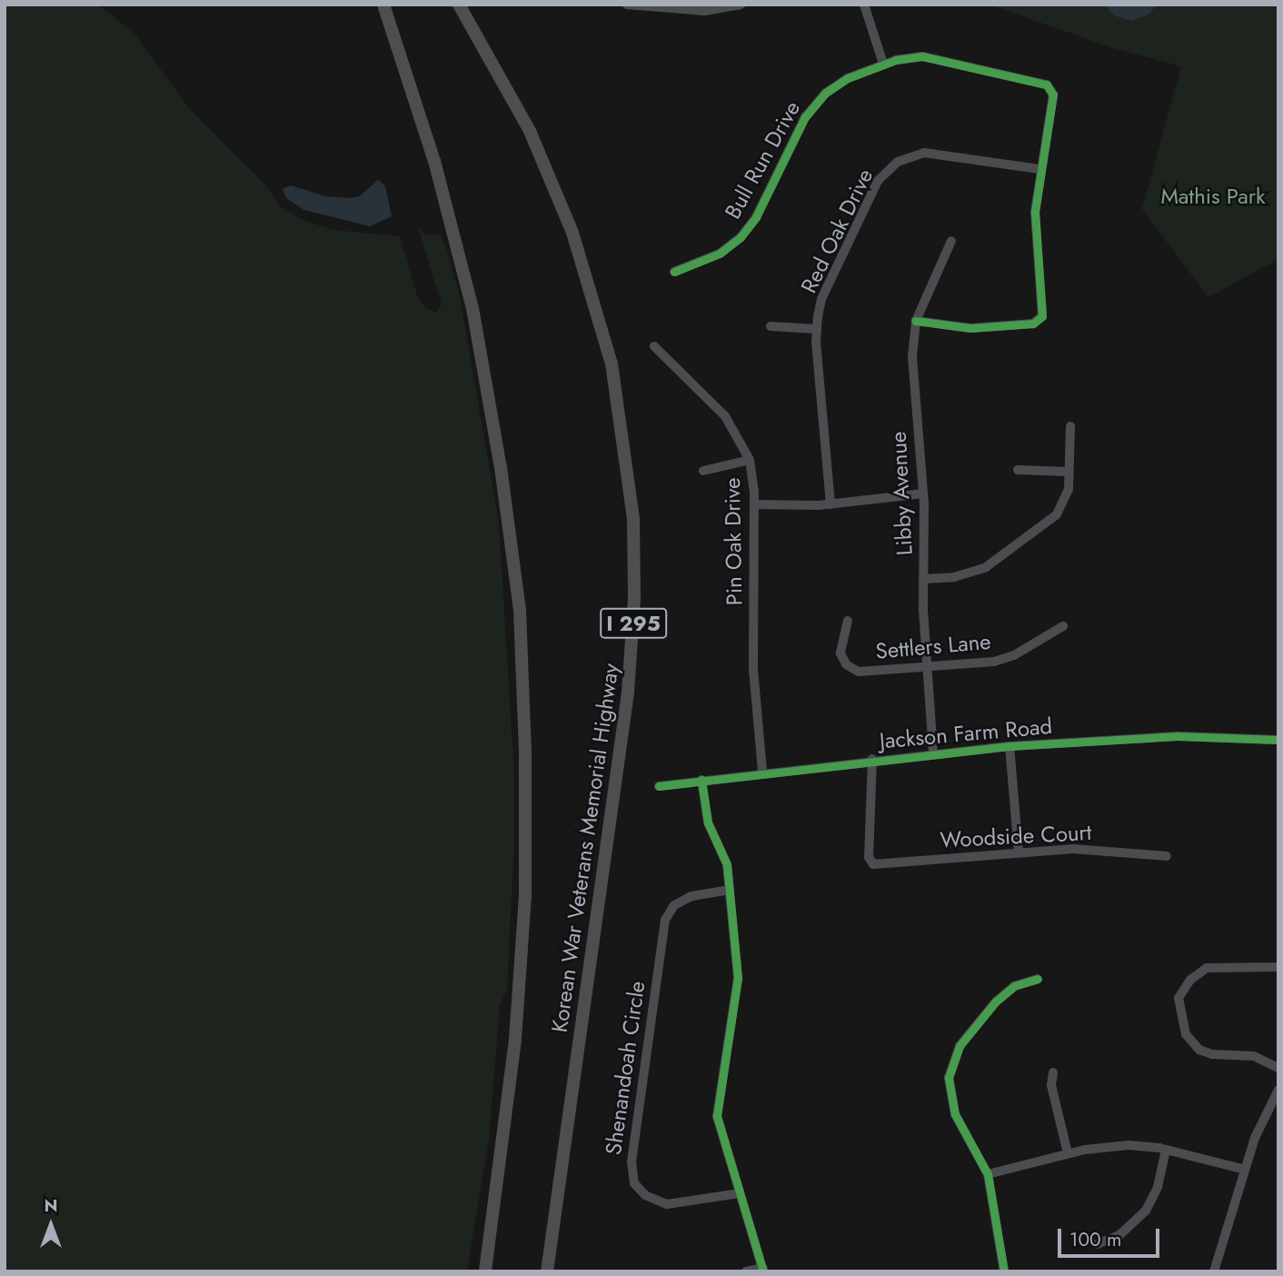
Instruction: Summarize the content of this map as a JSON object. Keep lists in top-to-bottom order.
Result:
{
  "streets": {
    "highway": ["I 295", "Korean War Veterans Memorial Highway"],
    "street": [
      "Bull Run Drive",
      "Red Oak Drive",
      "Libby Avenue",
      "Pin Oak Drive",
      "Settlers Lane",
      "Jackson Farm Road",
      "Woodside Court",
      "Shenandoah Circle"
    ]
  },
  "crossings": [
    ["Bull Run Drive", "Red Oak Drive"],
    ["Bull Run Drive", "Libby Avenue"],
    ["Libby Avenue", "Settlers Lane"],
    ["Libby Avenue", "Jackson Farm Road"],
    ["Pin Oak Drive", "Jackson Farm Road"],
    ["Jackson Farm Road", "Woodside Court"]
  ],
  "parks": ["Mathis Park"],
  "scale_bar": "100 m",
  "north": "top"
}
